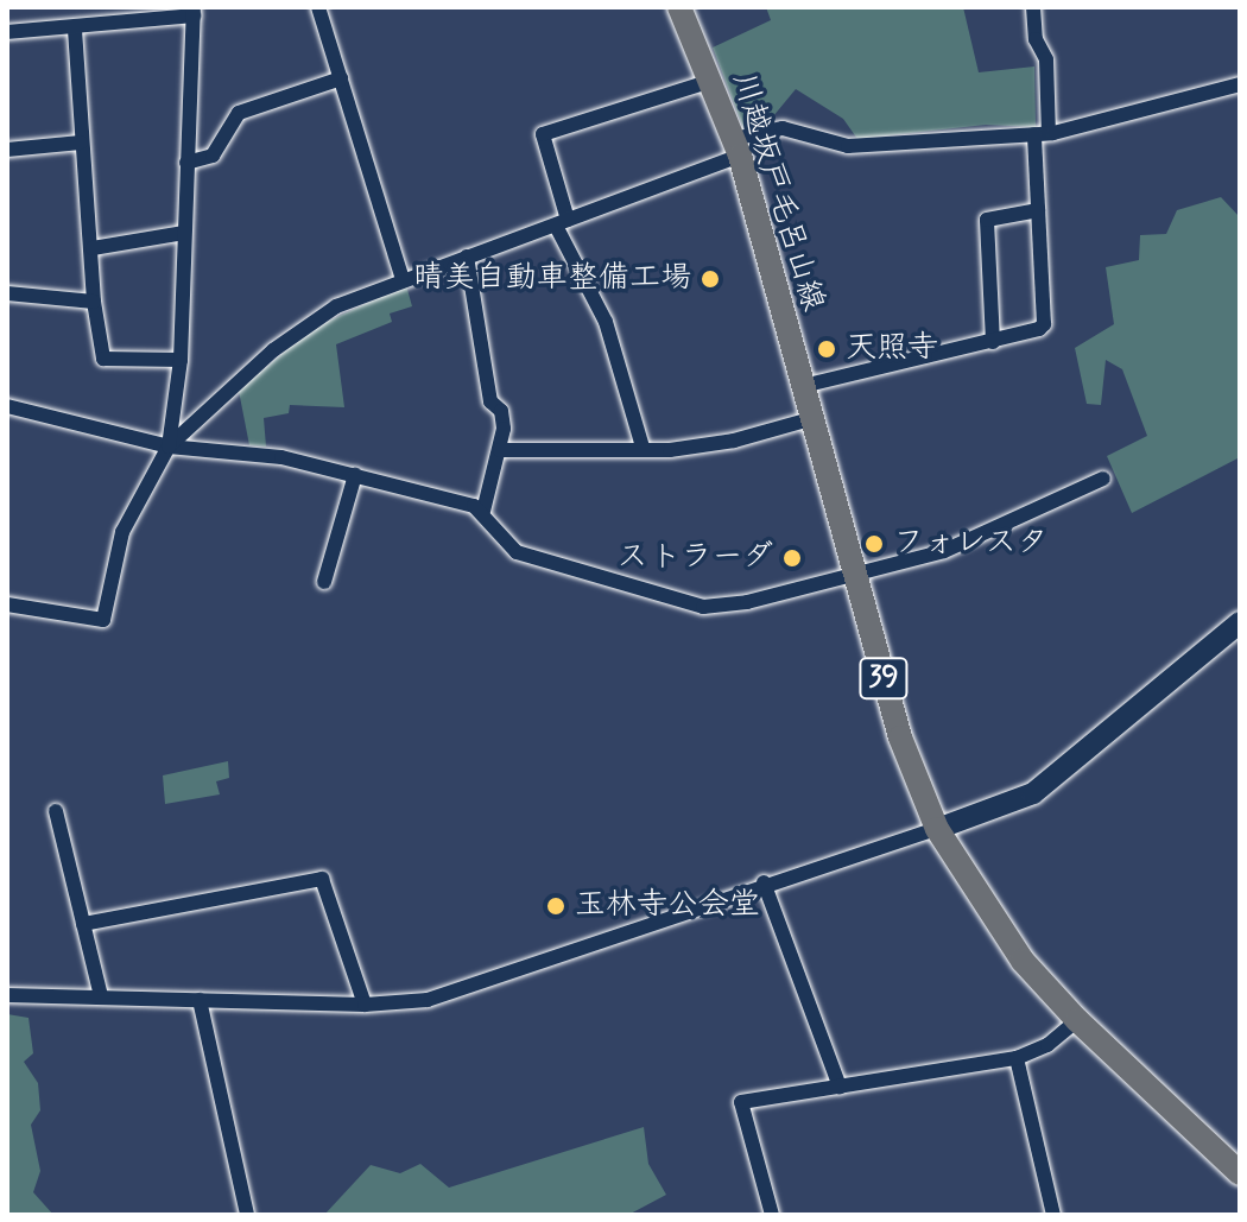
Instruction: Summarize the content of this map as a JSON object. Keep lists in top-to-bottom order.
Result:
{
  "streets": {
    "main road": ["川越坂戸毛呂山線", "39"]
  },
  "places": [
    "晴美自動車整備工場",
    "天照寺",
    "フォレスタ",
    "ストラーダ",
    "玉林寺公会堂"
  ]
}
